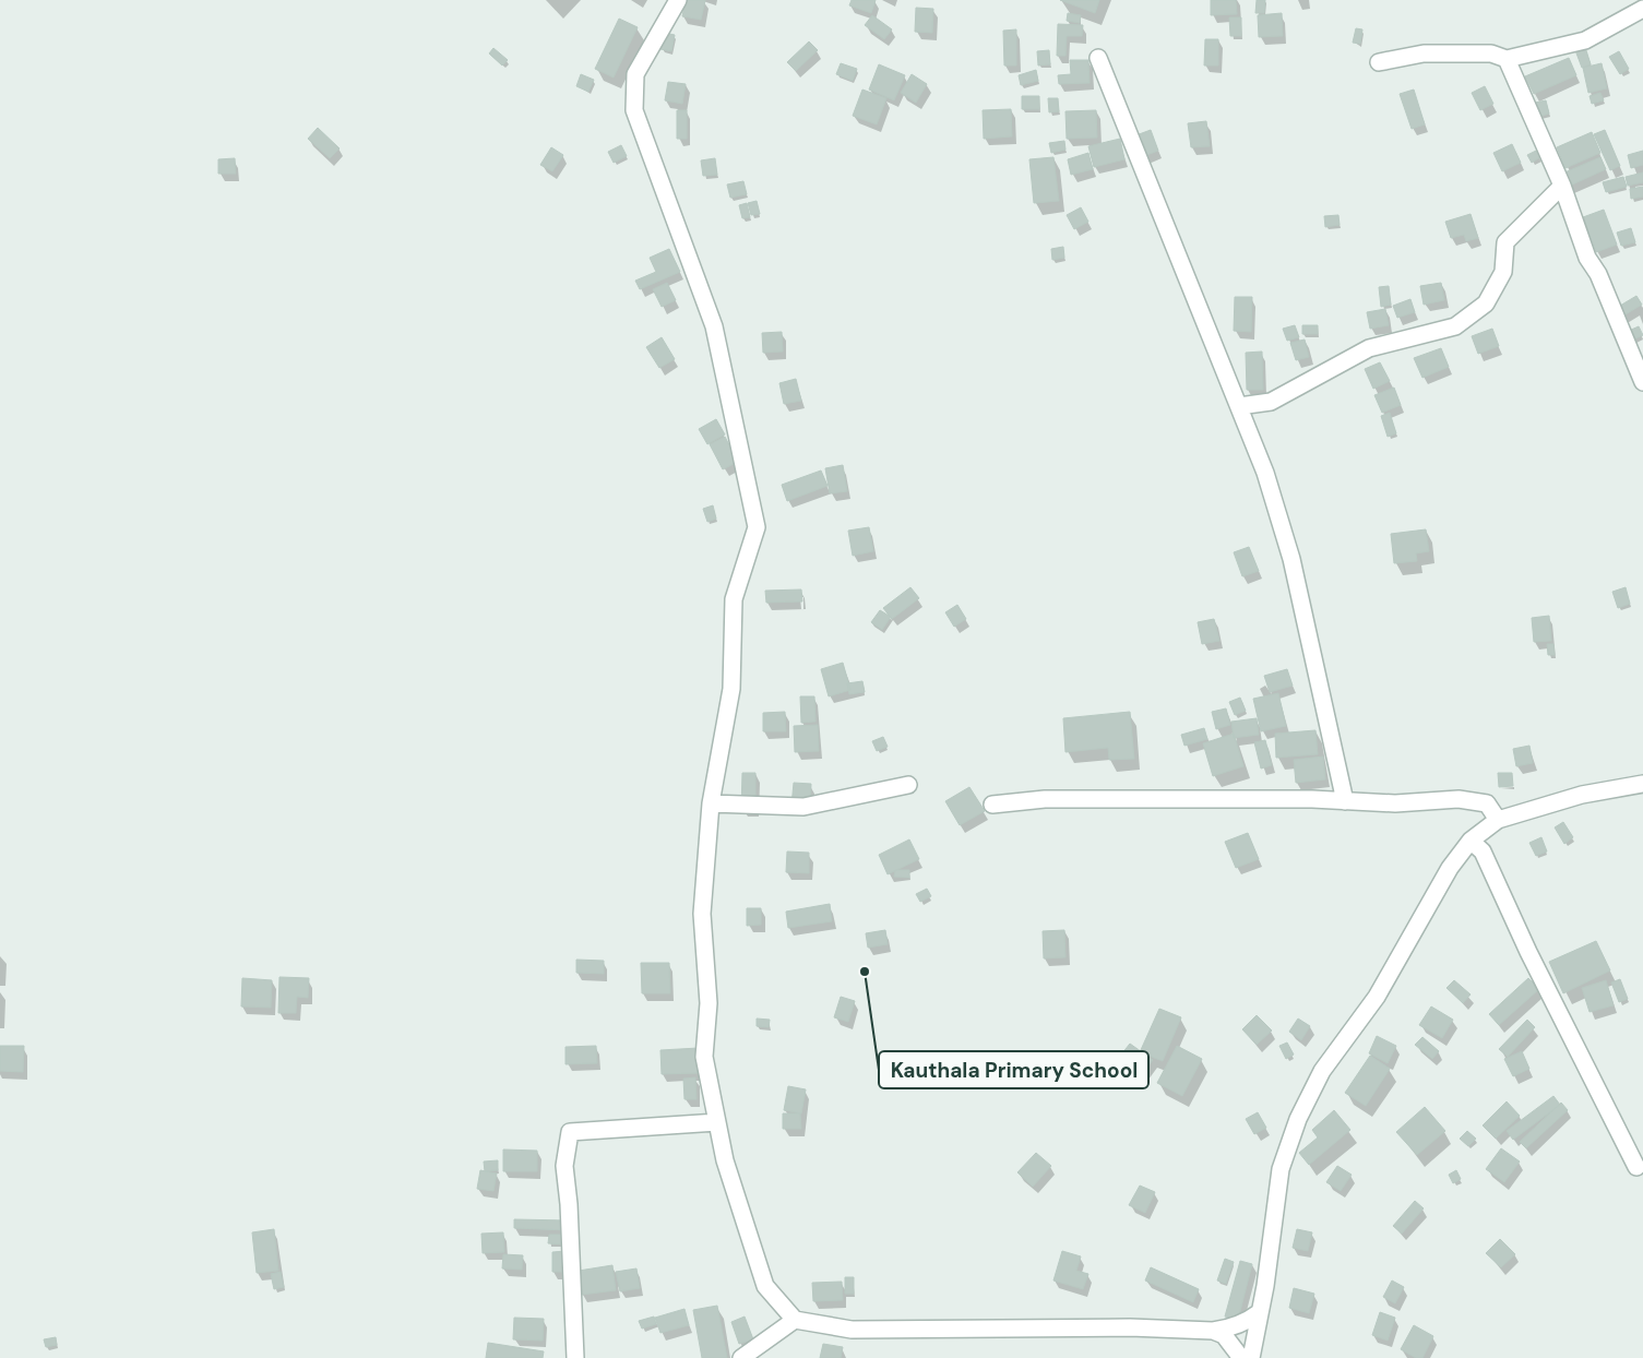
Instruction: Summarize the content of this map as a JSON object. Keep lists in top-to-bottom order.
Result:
{
  "places": ["Kauthala Primary School"]
}
